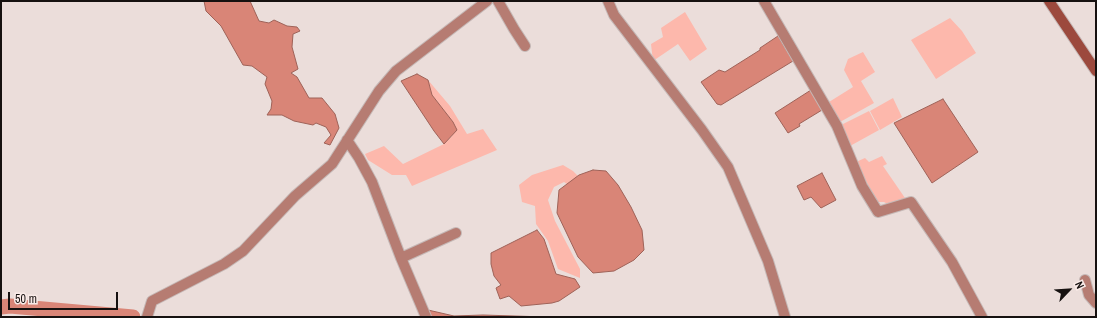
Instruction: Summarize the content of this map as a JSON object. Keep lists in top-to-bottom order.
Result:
{
  "scale_bar": "50 m",
  "north": "top right"
}
